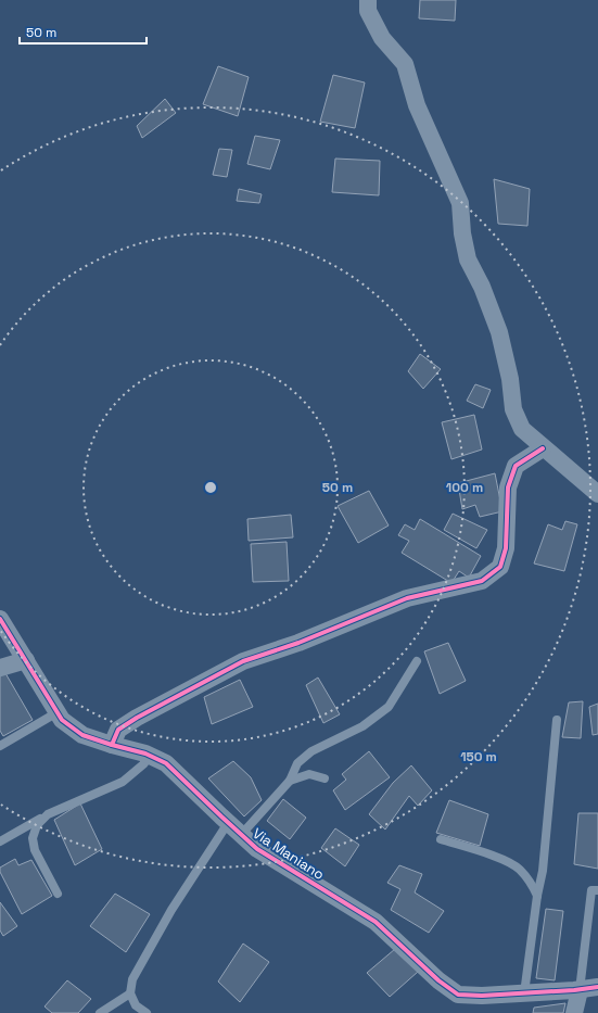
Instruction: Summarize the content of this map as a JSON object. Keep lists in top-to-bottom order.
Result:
{
  "streets": {
    "street": ["Via Maniano"]
  },
  "scale_bar": "50 m",
  "rings": ["50 m", "100 m", "150 m"]
}
